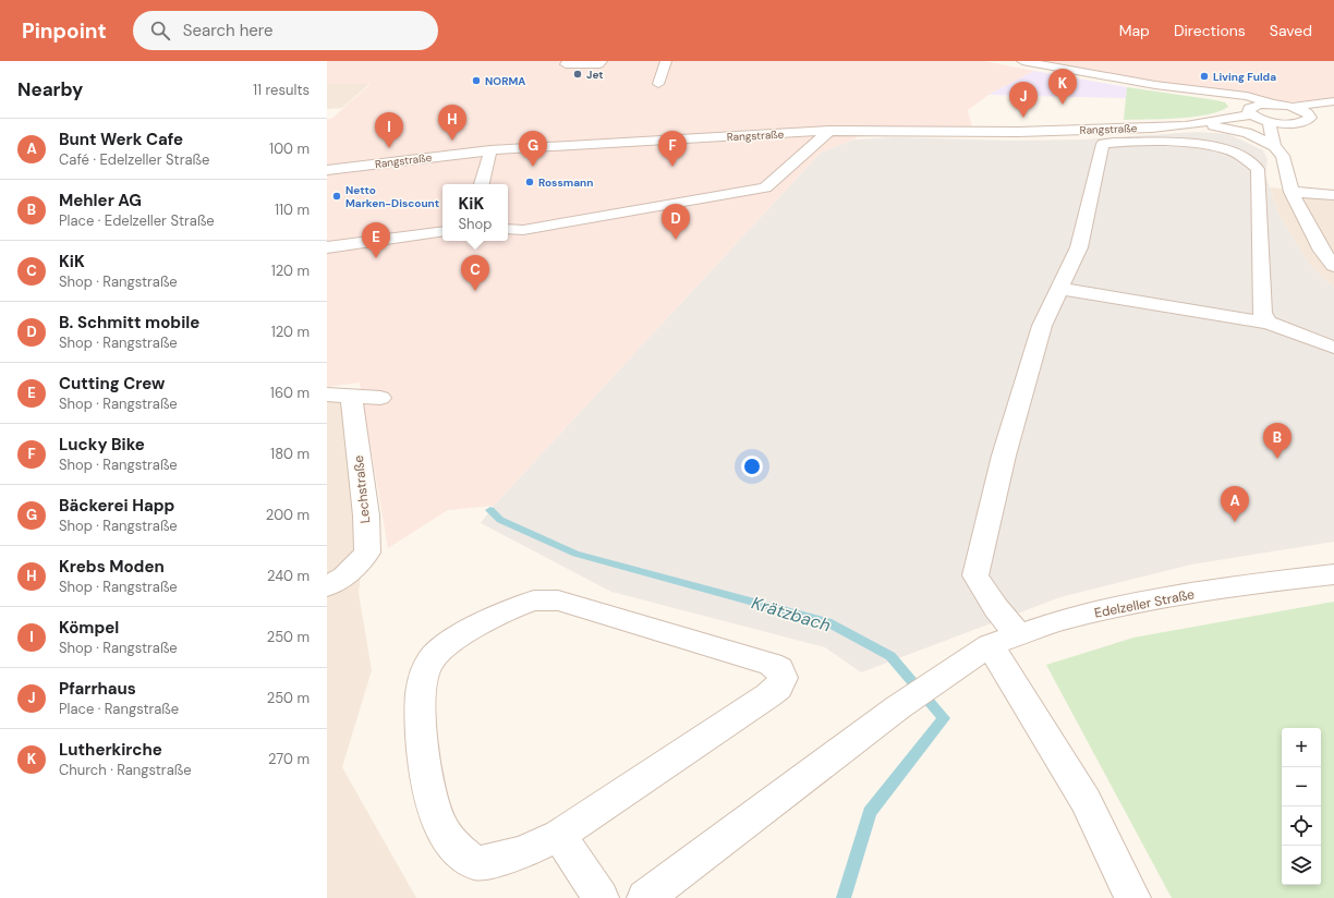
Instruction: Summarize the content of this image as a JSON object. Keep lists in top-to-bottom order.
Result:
{
  "streets": {
    "street": ["Rangstraße", "Lechstraße", "Edelzeller Straße"]
  },
  "water": ["Krätzbach"],
  "places": [
    "Jet",
    "Living Fulda",
    "NORMA",
    "Rossmann",
    "Netto Marken-Discount"
  ],
  "page": {
    "header": "Pinpoint",
    "search": "Search here",
    "nav": ["Map", "Directions", "Saved"],
    "heading": ["Nearby", "11 results"],
    "pins": [
      "K",
      "J",
      "H",
      "I",
      "F",
      "G",
      "D",
      "E",
      "C",
      "B",
      "A"
    ],
    "list": [
      {
        "mark": "A",
        "name": "Bunt Werk Cafe",
        "note": "Café · Edelzeller Straße",
        "value": "100 m"
      },
      {
        "mark": "B",
        "name": "Mehler AG",
        "note": "Place · Edelzeller Straße",
        "value": "110 m"
      },
      {
        "mark": "C",
        "name": "KiK",
        "note": "Shop · Rangstraße",
        "value": "120 m"
      },
      {
        "mark": "D",
        "name": "B. Schmitt mobile",
        "note": "Shop · Rangstraße",
        "value": "120 m"
      },
      {
        "mark": "E",
        "name": "Cutting Crew",
        "note": "Shop · Rangstraße",
        "value": "160 m"
      },
      {
        "mark": "F",
        "name": "Lucky Bike",
        "note": "Shop · Rangstraße",
        "value": "180 m"
      },
      {
        "mark": "G",
        "name": "Bäckerei Happ",
        "note": "Shop · Rangstraße",
        "value": "200 m"
      },
      {
        "mark": "H",
        "name": "Krebs Moden",
        "note": "Shop · Rangstraße",
        "value": "240 m"
      },
      {
        "mark": "I",
        "name": "Kömpel",
        "note": "Shop · Rangstraße",
        "value": "250 m"
      },
      {
        "mark": "J",
        "name": "Pfarrhaus",
        "note": "Place · Rangstraße",
        "value": "250 m"
      },
      {
        "mark": "K",
        "name": "Lutherkirche",
        "note": "Church · Rangstraße",
        "value": "270 m"
      }
    ],
    "popup": ["KiK", "Shop"],
    "map_buttons": ["+", "−"]
  }
}
